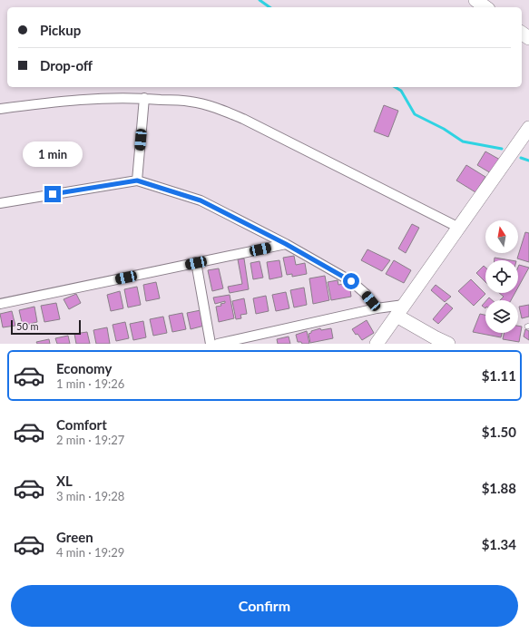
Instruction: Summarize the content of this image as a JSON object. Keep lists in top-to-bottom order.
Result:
{
  "scale_bar": "50 m",
  "north": "top",
  "page": {
    "banner": ["Pickup", "Drop-off"],
    "bubble": "1 min",
    "scale": "50 m",
    "list": [
      {
        "name": "Economy",
        "note": "1 min · 19:26",
        "value": "$1.11"
      },
      {
        "name": "Comfort",
        "note": "2 min · 19:27",
        "value": "$1.50"
      },
      {
        "name": "XL",
        "note": "3 min · 19:28",
        "value": "$1.88"
      },
      {
        "name": "Green",
        "note": "4 min · 19:29",
        "value": "$1.34"
      }
    ],
    "buttons": "Confirm"
  }
}
